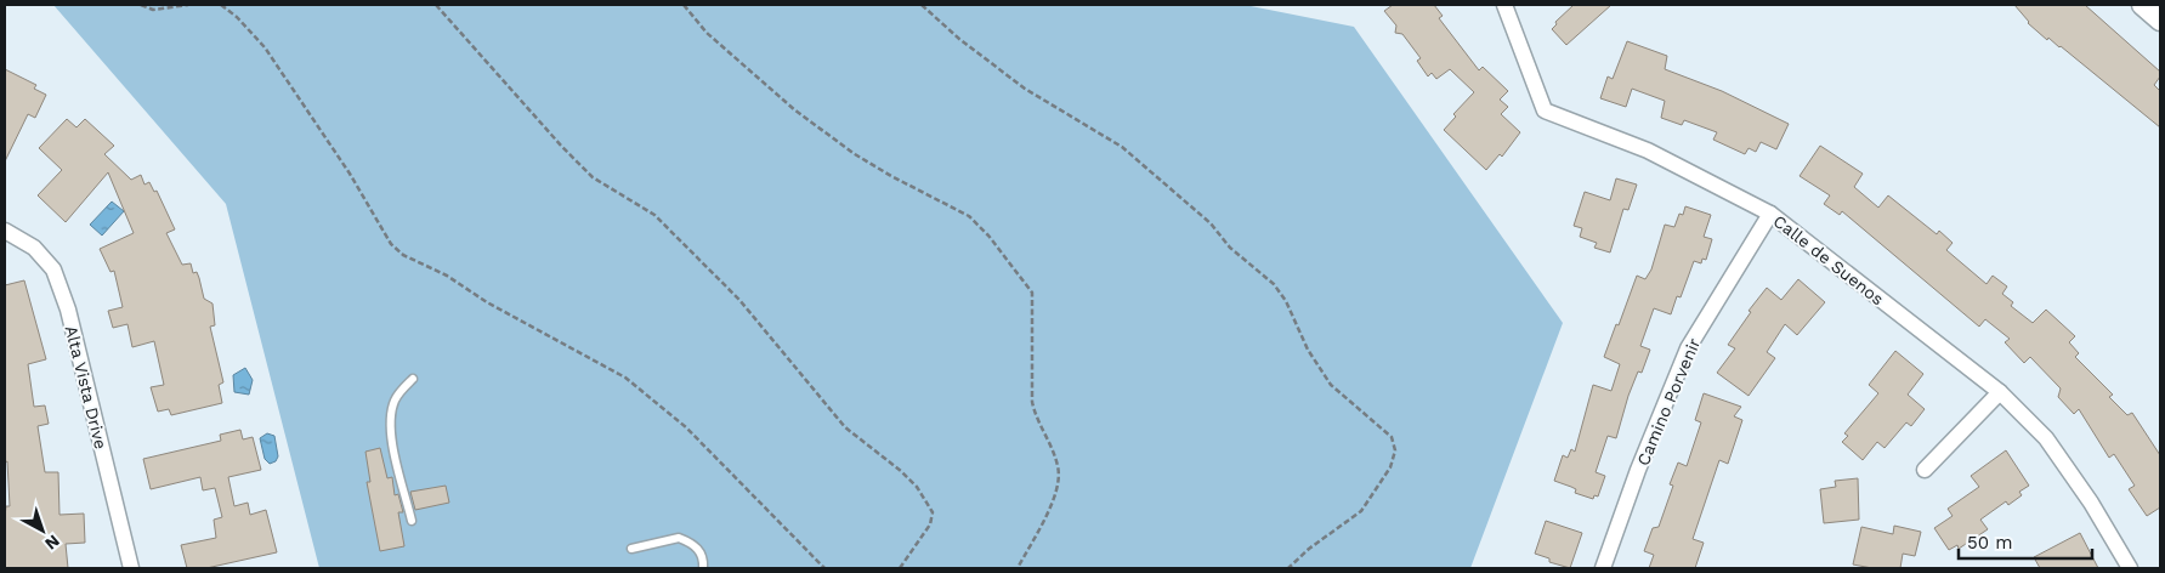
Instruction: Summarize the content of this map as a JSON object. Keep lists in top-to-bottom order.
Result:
{
  "streets": {
    "street": ["Calle de Suenos", "Alta Vista Drive", "Camino Porvenir"]
  },
  "crossings": [
    ["Calle de Suenos", "Camino Porvenir"]
  ],
  "scale_bar": "50 m",
  "north": "bottom right"
}
